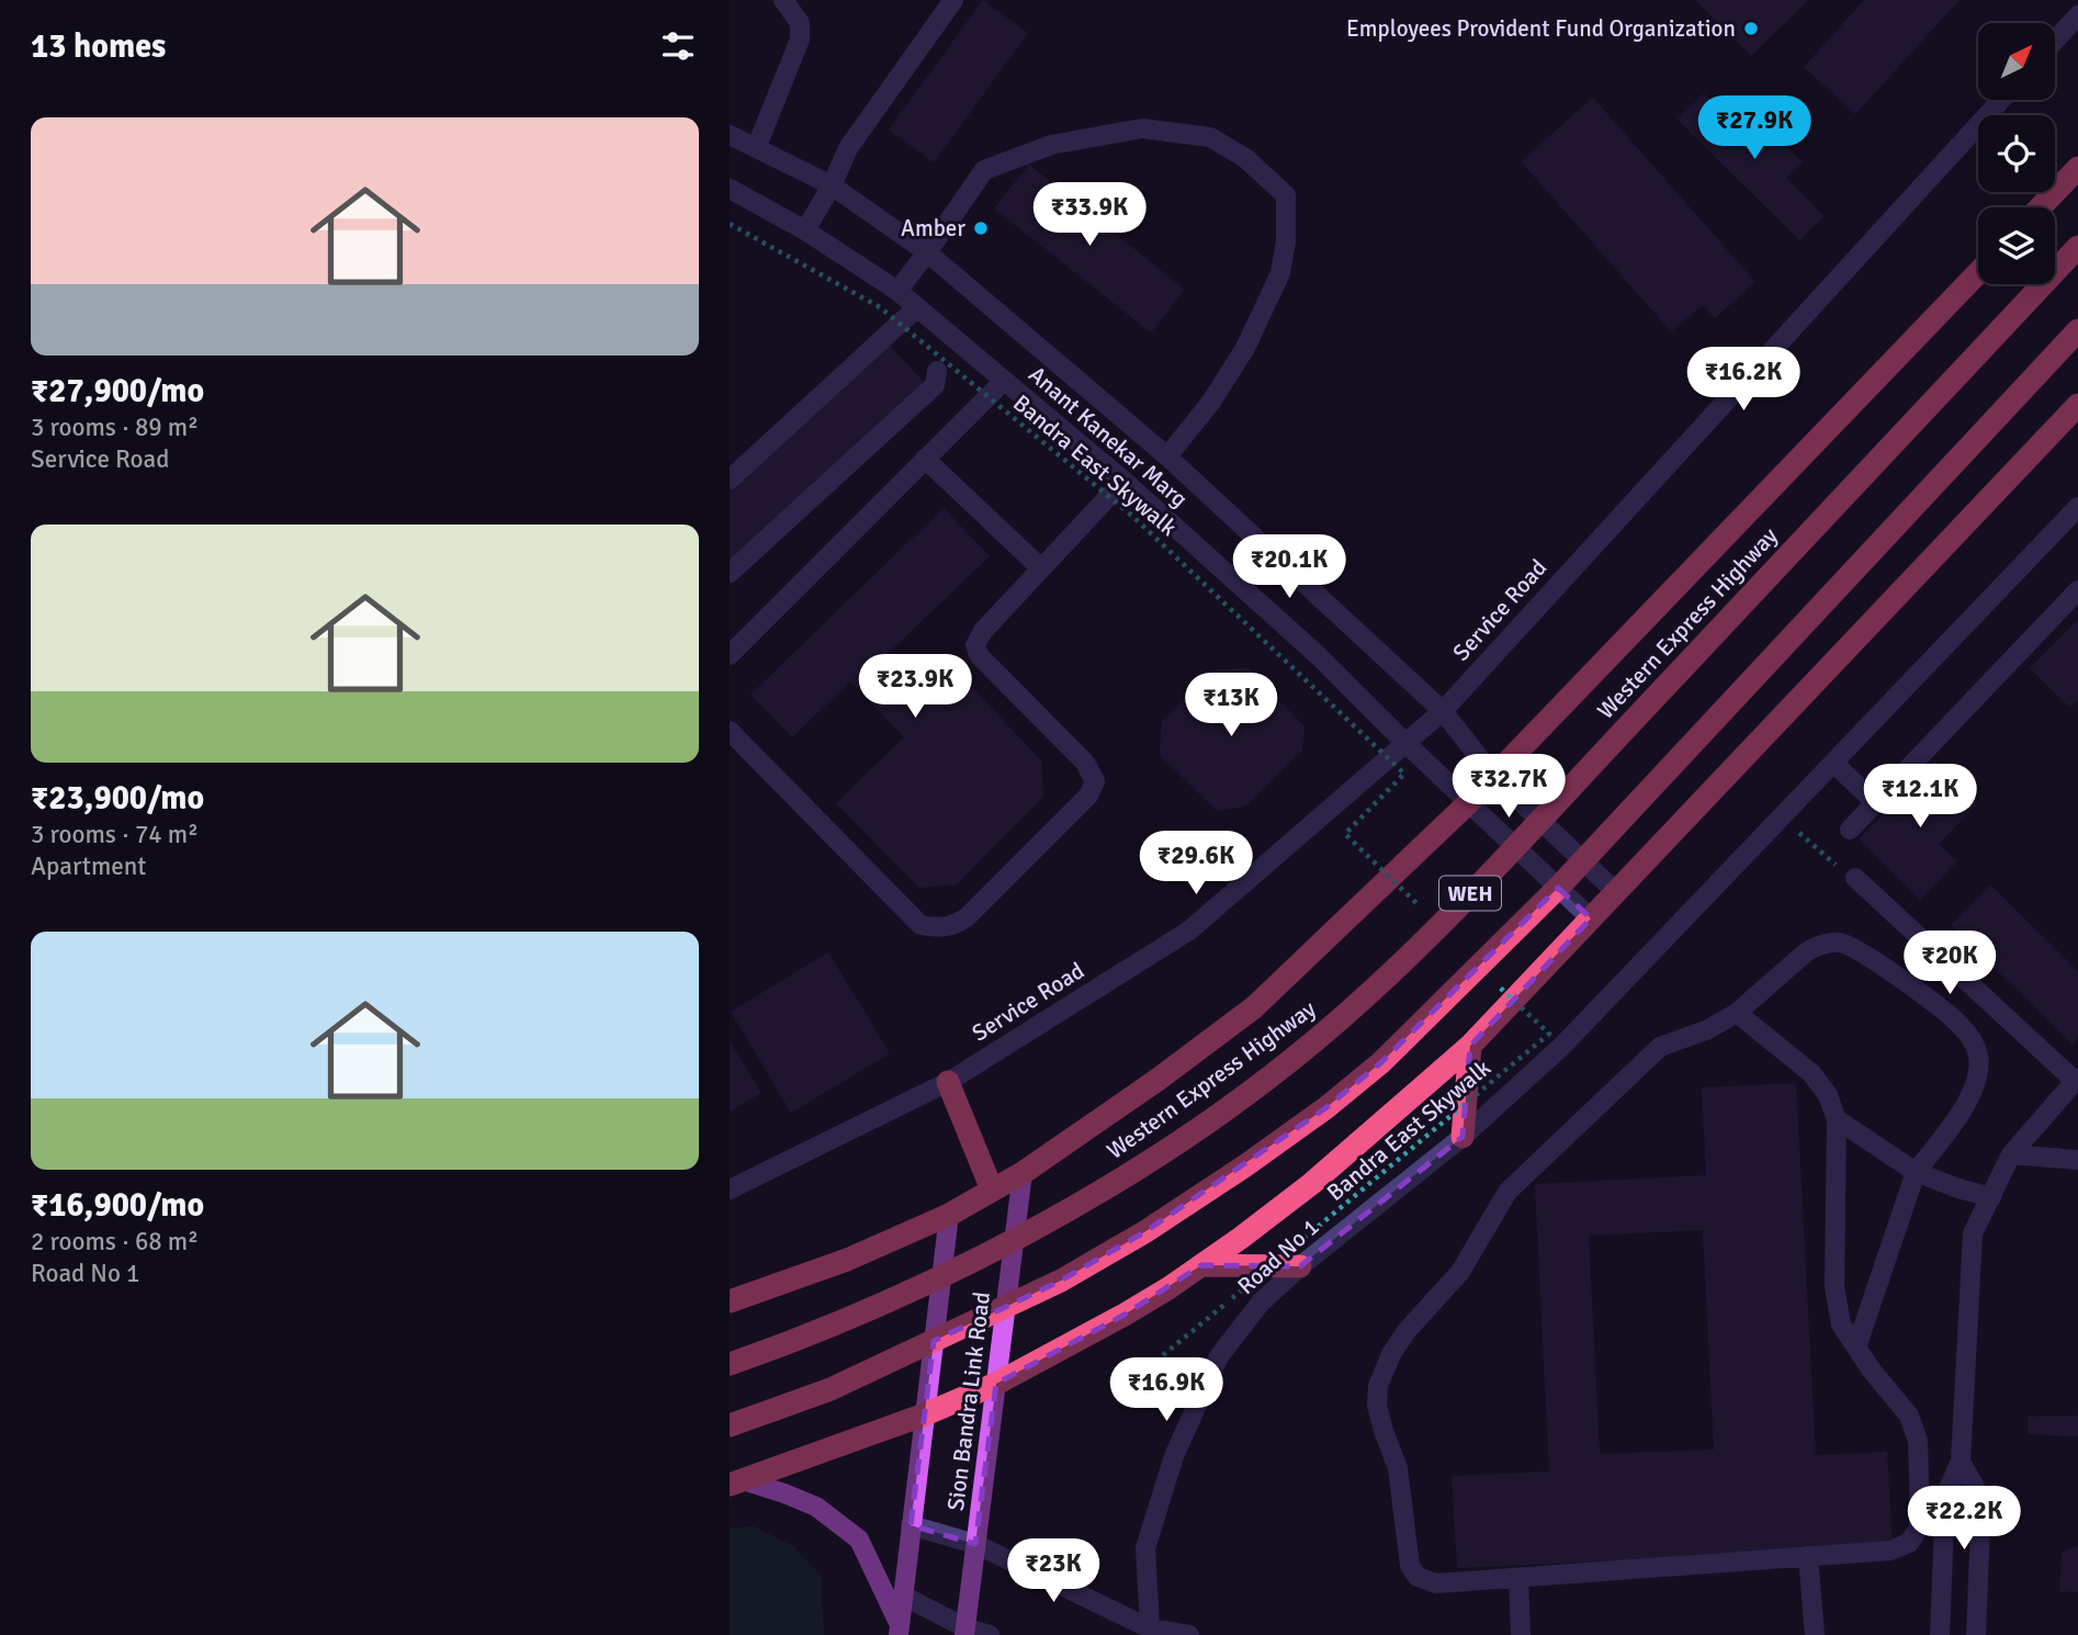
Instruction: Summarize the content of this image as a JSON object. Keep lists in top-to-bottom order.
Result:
{
  "streets": {
    "highway": ["Western Express Highway", "WEH"],
    "main road": ["Sion Bandra Link Road"],
    "street": ["Anant Kanekar Marg", "Service Road", "Road No 1"],
    "path": ["Bandra East Skywalk"]
  },
  "crossings": [
    ["Anant Kanekar Marg", "Service Road"]
  ],
  "places": ["Employees Provident Fund Organization", "Amber"],
  "north": "top right",
  "page": {
    "heading": "13 homes",
    "list": [
      {
        "name": "₹27,900/mo",
        "note": "3 rooms · 89 m² · Service Road"
      },
      {
        "name": "₹23,900/mo",
        "note": "3 rooms · 74 m² · Apartment"
      },
      {
        "name": "₹16,900/mo",
        "note": "2 rooms · 68 m² · Road No 1"
      }
    ],
    "price": [
      "₹27.9K",
      "₹33.9K",
      "₹16.2K",
      "₹20.1K",
      "₹23.9K",
      "₹13K",
      "₹32.7K",
      "₹12.1K",
      "₹29.6K",
      "₹20K",
      "₹16.9K",
      "₹22.2K",
      "₹23K"
    ]
  }
}
